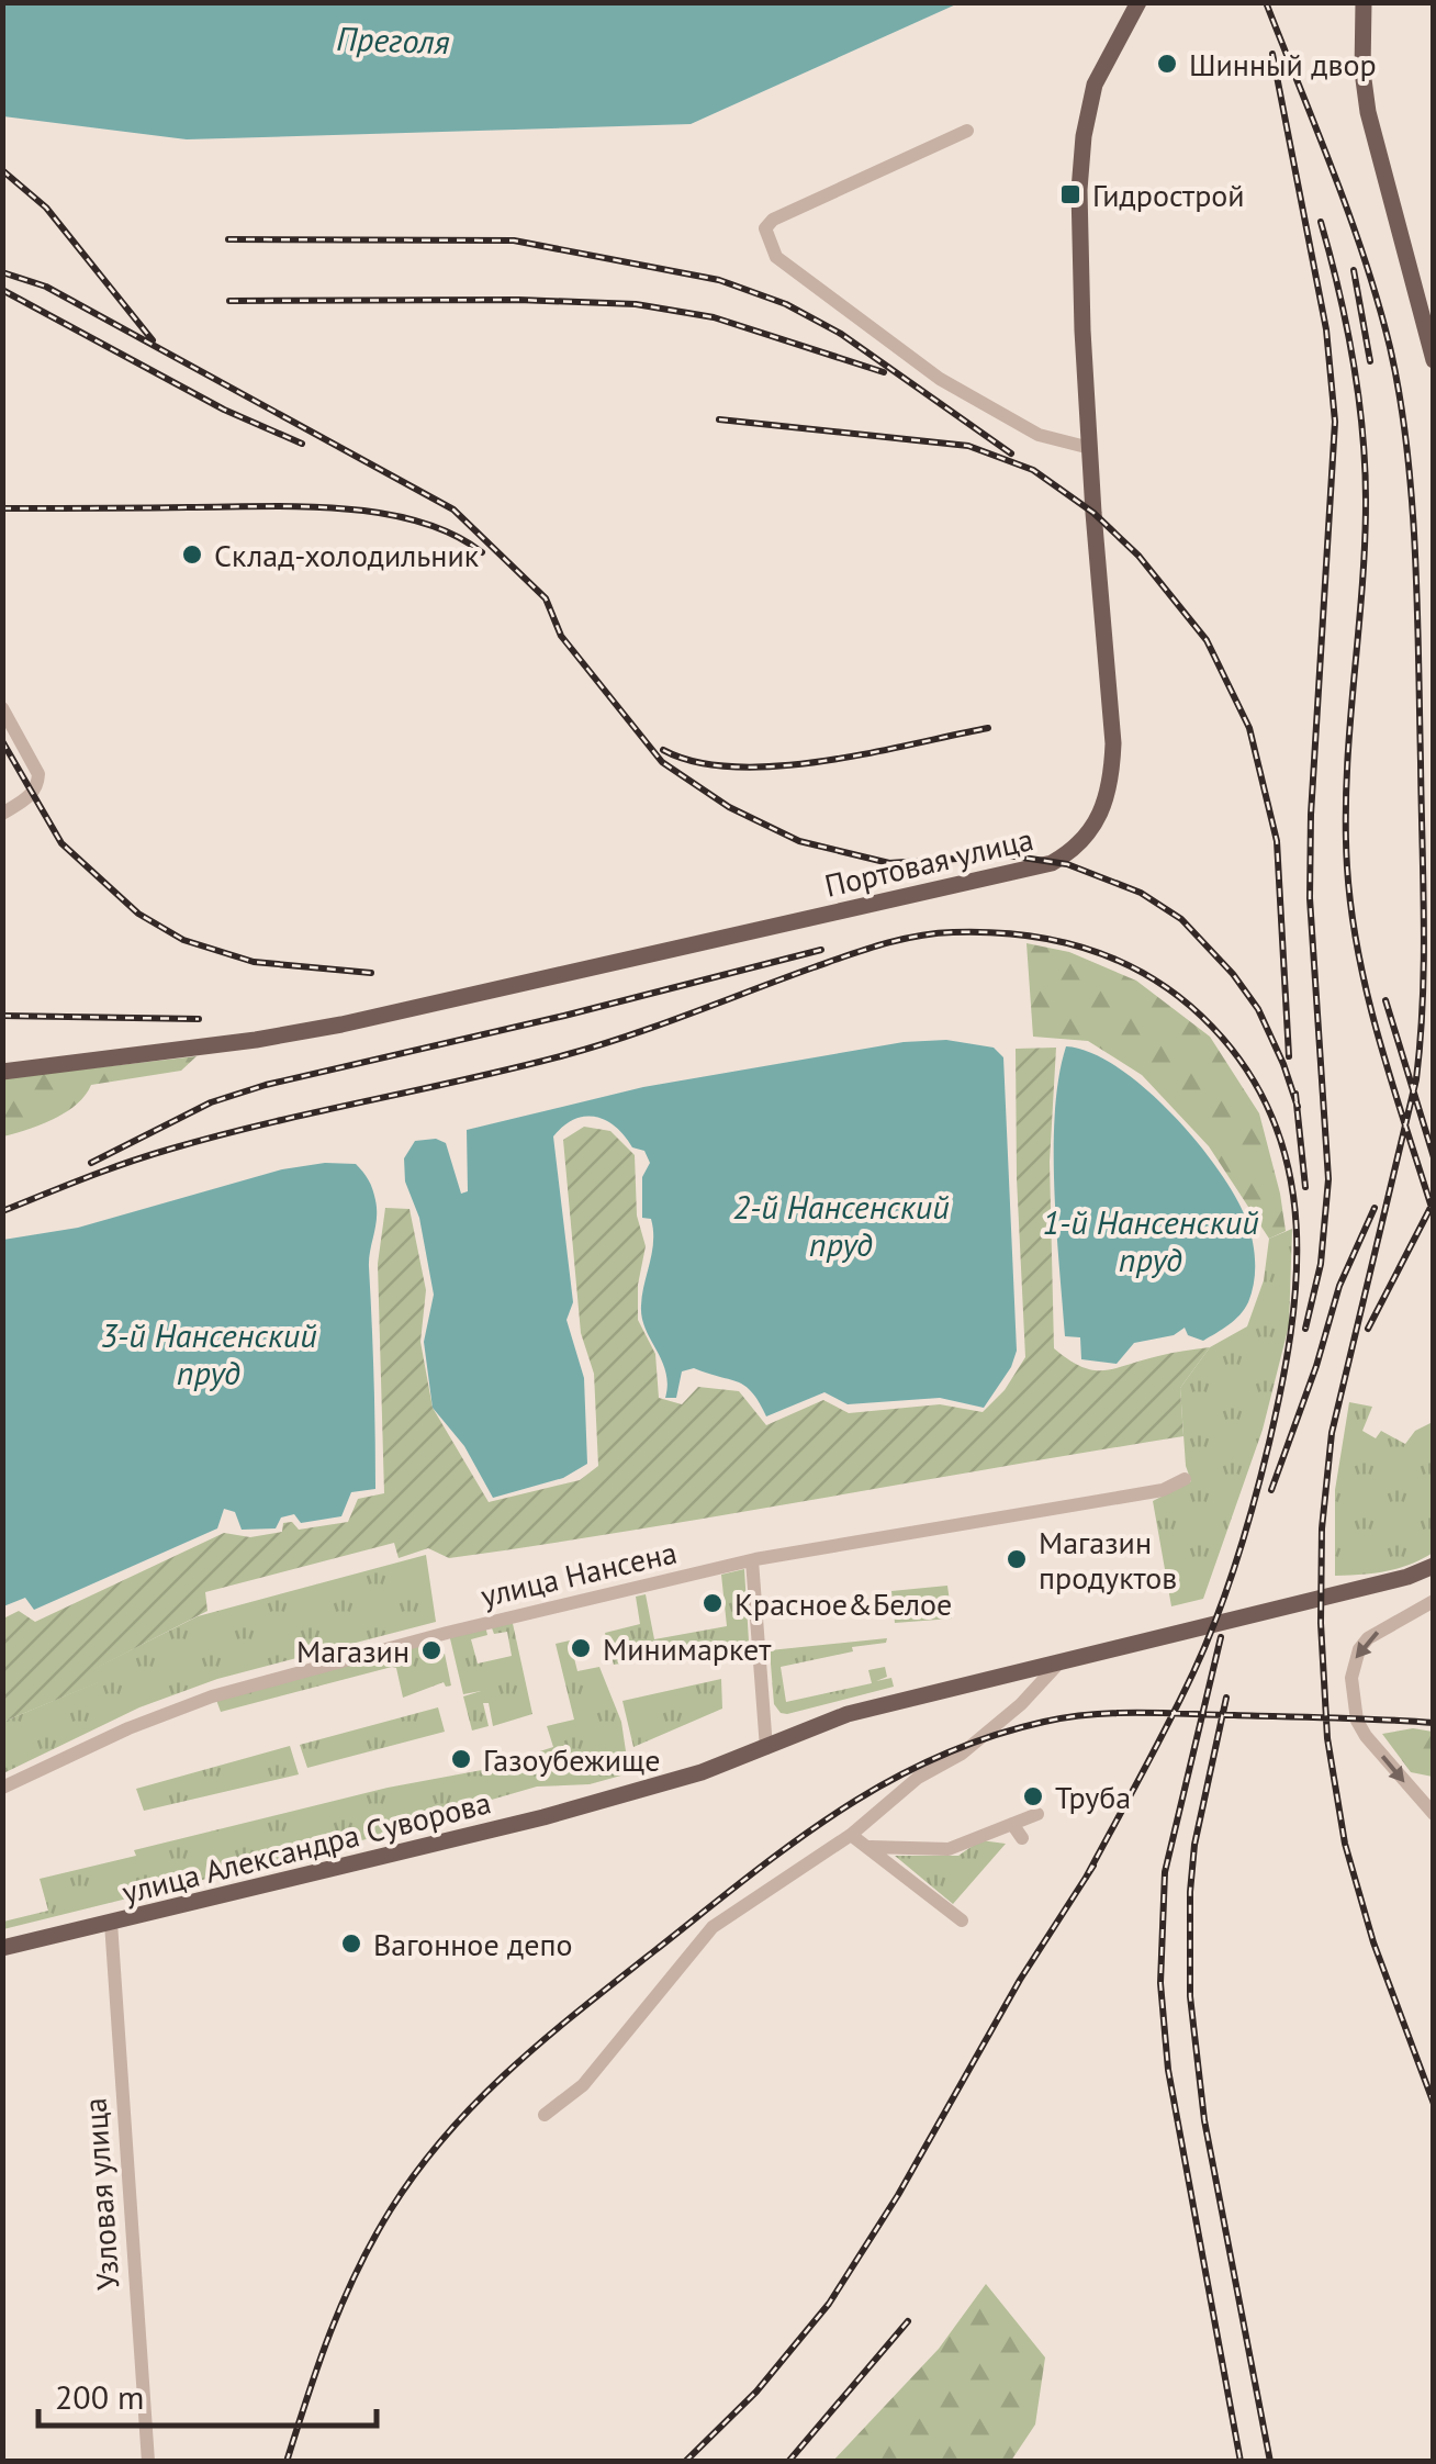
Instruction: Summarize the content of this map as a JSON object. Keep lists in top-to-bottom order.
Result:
{
  "streets": {
    "main road": ["Портовая улица", "улица Александра Суворова"],
    "street": ["улица Нансена", "Узловая улица"]
  },
  "crossings": [
    ["улица Александра Суворова", "Узловая улица"]
  ],
  "water": [
    "Преголя",
    "2-й Нансенский пруд",
    "1-й Нансенский пруд",
    "3-й Нансенский пруд"
  ],
  "places": {
    "other": [
      "Шинный двор",
      "Склад-холодильник",
      "Магазин продуктов",
      "Красное&Белое",
      "Минимаркет",
      "Магазин",
      "Газоубежище",
      "Труба",
      "Вагонное депо"
    ],
    "transit": ["Гидрострой"]
  },
  "scale_bar": "200 m"
}
